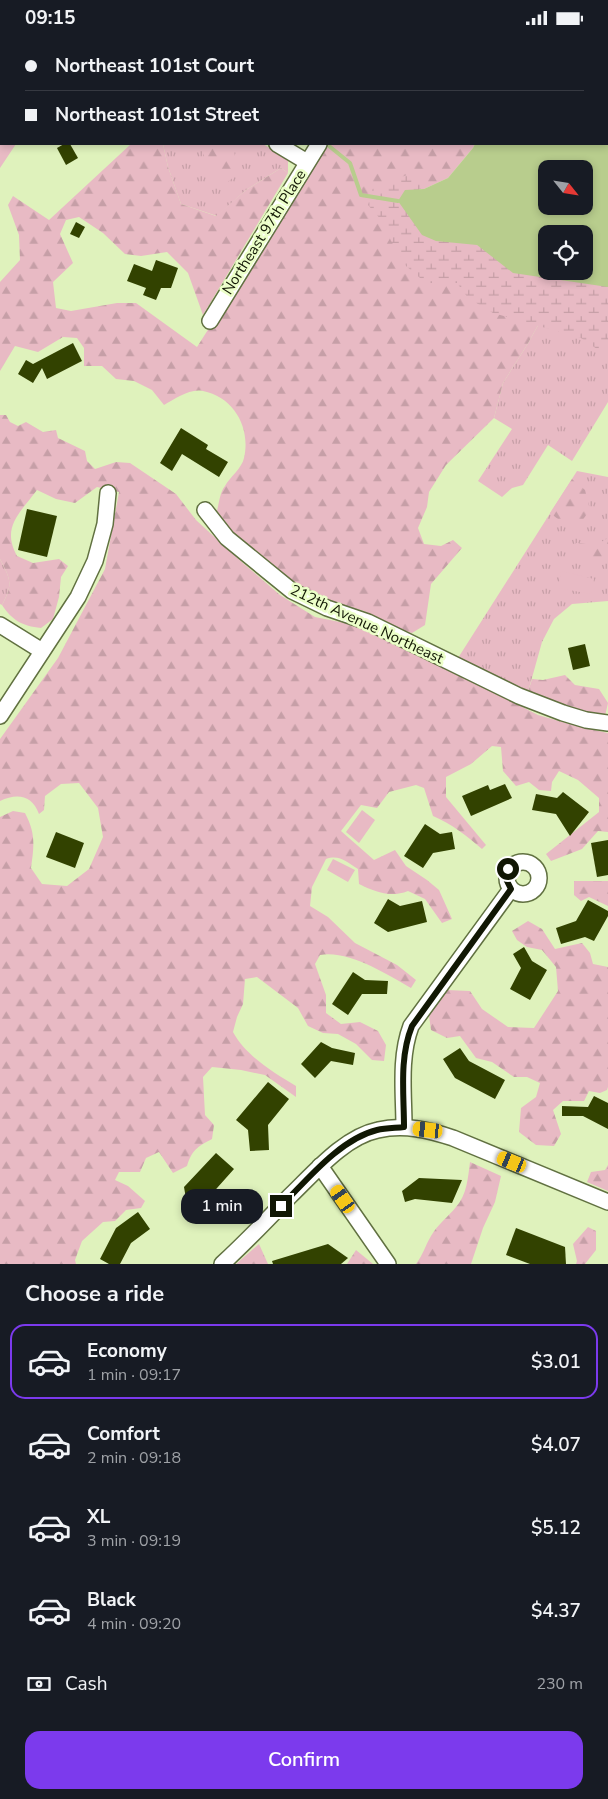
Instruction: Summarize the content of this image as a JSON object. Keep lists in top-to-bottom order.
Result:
{
  "streets": {
    "street": ["Northeast 97th Place", "212th Avenue Northeast"]
  },
  "north": "bottom right",
  "page": {
    "status": "09:15",
    "banner": ["Northeast 101st Court", "Northeast 101st Street"],
    "bubble": "1 min",
    "heading": "Choose a ride",
    "list": [
      {
        "name": "Economy",
        "note": "1 min · 09:17",
        "value": "$3.01"
      },
      {
        "name": "Comfort",
        "note": "2 min · 09:18",
        "value": "$4.07"
      },
      {
        "name": "XL",
        "note": "3 min · 09:19",
        "value": "$5.12"
      },
      {
        "name": "Black",
        "note": "4 min · 09:20",
        "value": "$4.37"
      }
    ],
    "pay": ["Cash", "230 m"],
    "buttons": "Confirm"
  }
}
